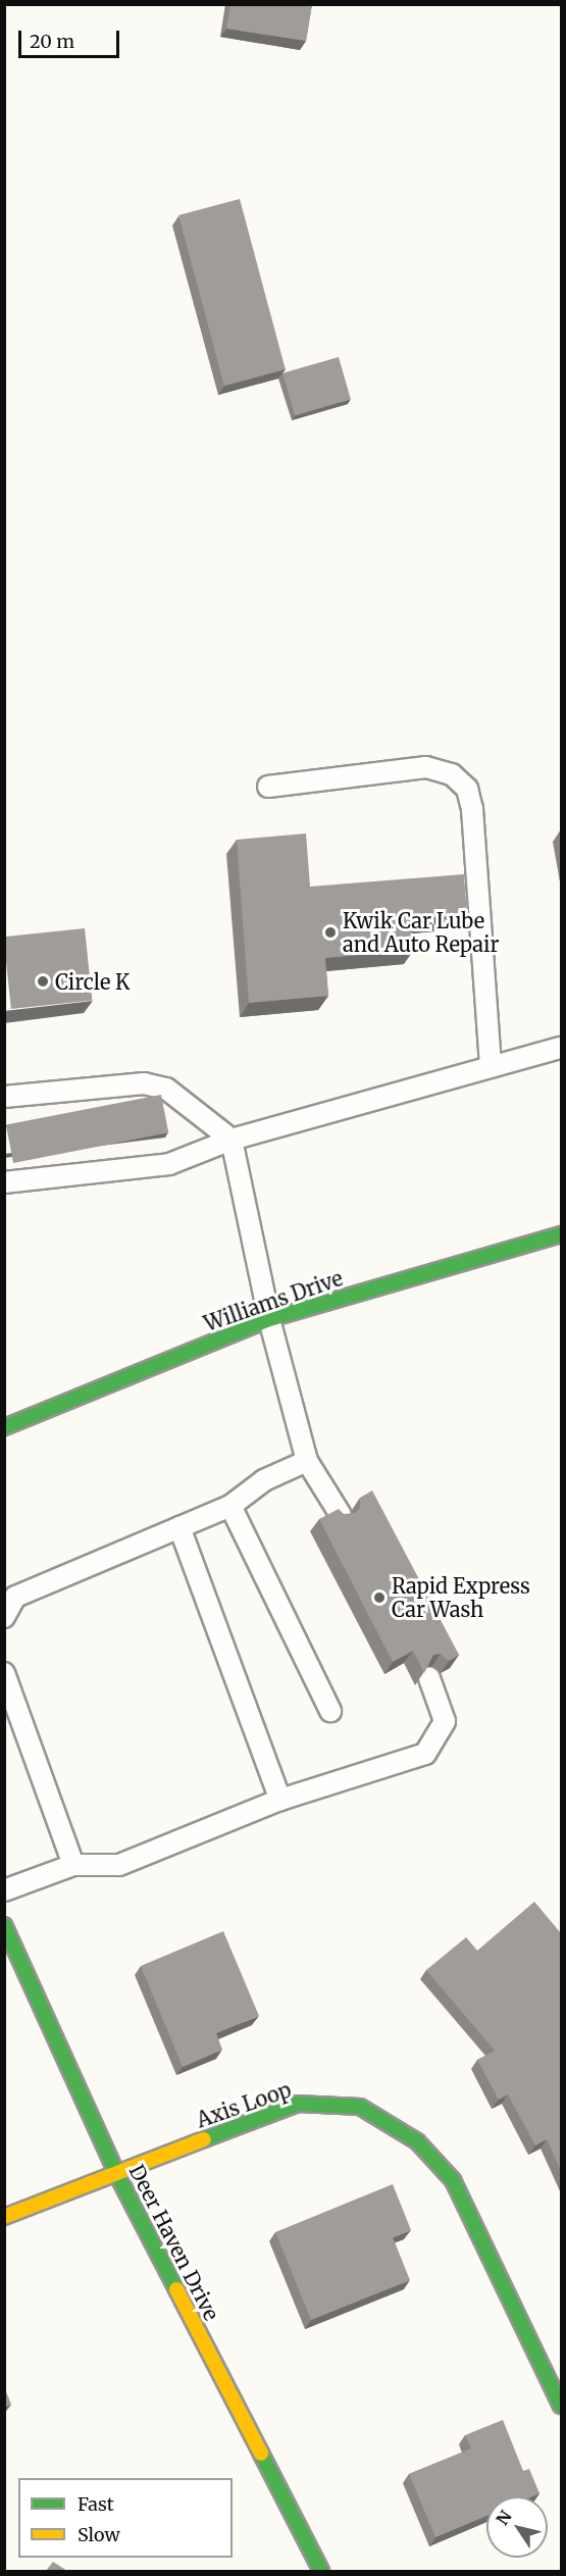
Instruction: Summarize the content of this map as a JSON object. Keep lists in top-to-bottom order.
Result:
{
  "streets": {
    "street": ["Williams Drive", "Axis Loop", "Deer Haven Drive"]
  },
  "crossings": [
    ["Axis Loop", "Deer Haven Drive"]
  ],
  "places": ["Kwik Car Lube and Auto Repair", "Circle K", "Rapid Express Car Wash"],
  "legend": ["Fast", "Slow"],
  "scale_bar": "20 m",
  "north": "top left"
}
